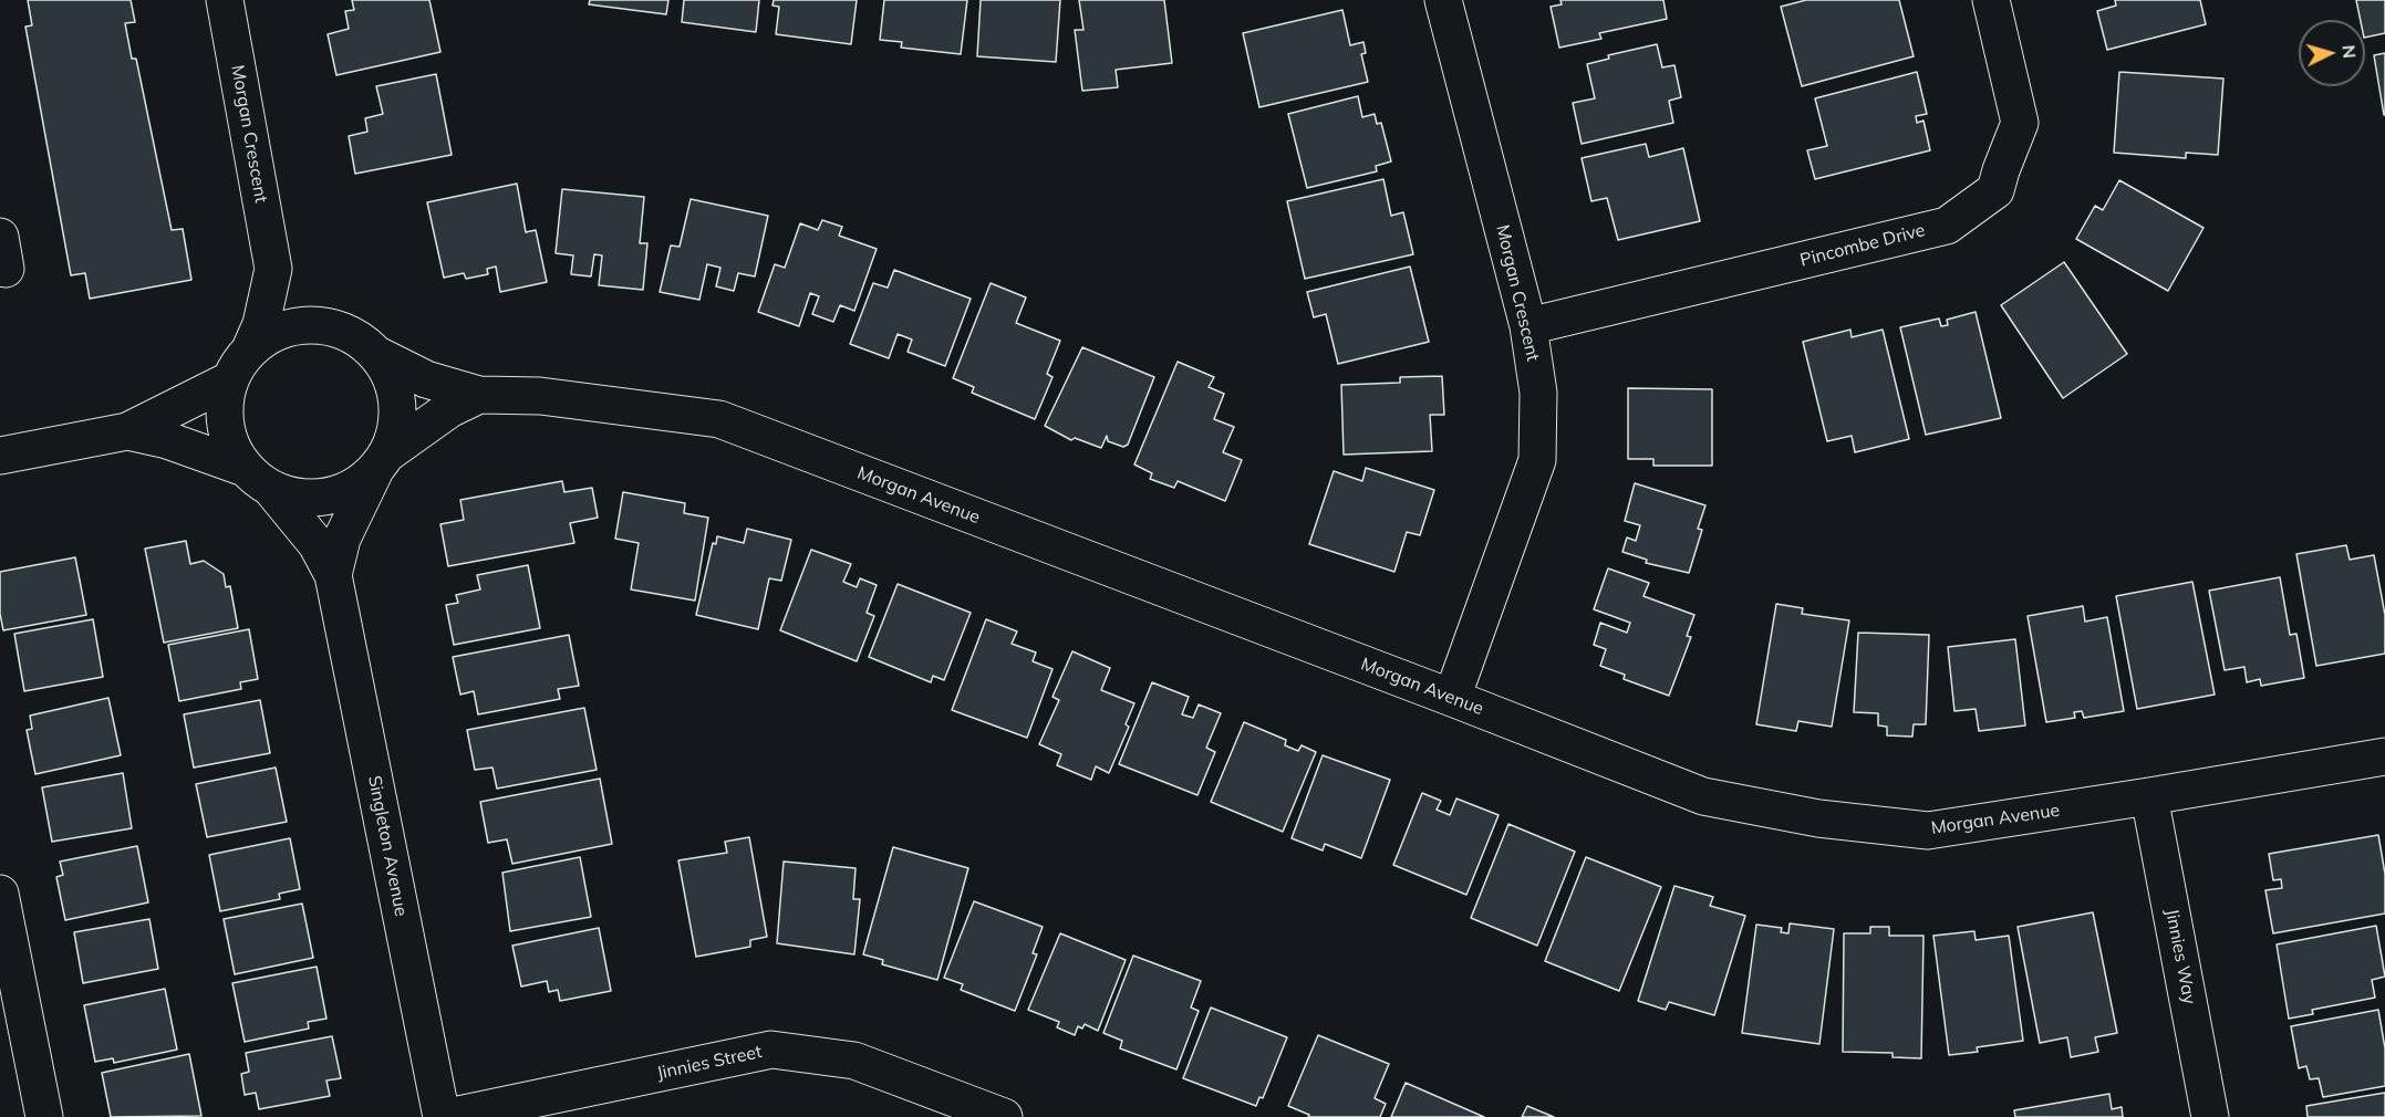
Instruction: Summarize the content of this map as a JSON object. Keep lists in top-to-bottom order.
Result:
{
  "streets": {
    "street": [
      "Morgan Crescent",
      "Pincombe Drive",
      "Morgan Avenue",
      "Singleton Avenue",
      "Jinnies Way",
      "Jinnies Street"
    ]
  },
  "crossings": [
    ["Morgan Crescent", "Pincombe Drive"],
    ["Morgan Crescent", "Morgan Avenue"],
    ["Morgan Crescent", "Singleton Avenue"],
    ["Morgan Avenue", "Singleton Avenue"],
    ["Morgan Avenue", "Jinnies Way"]
  ],
  "north": "right"
}
